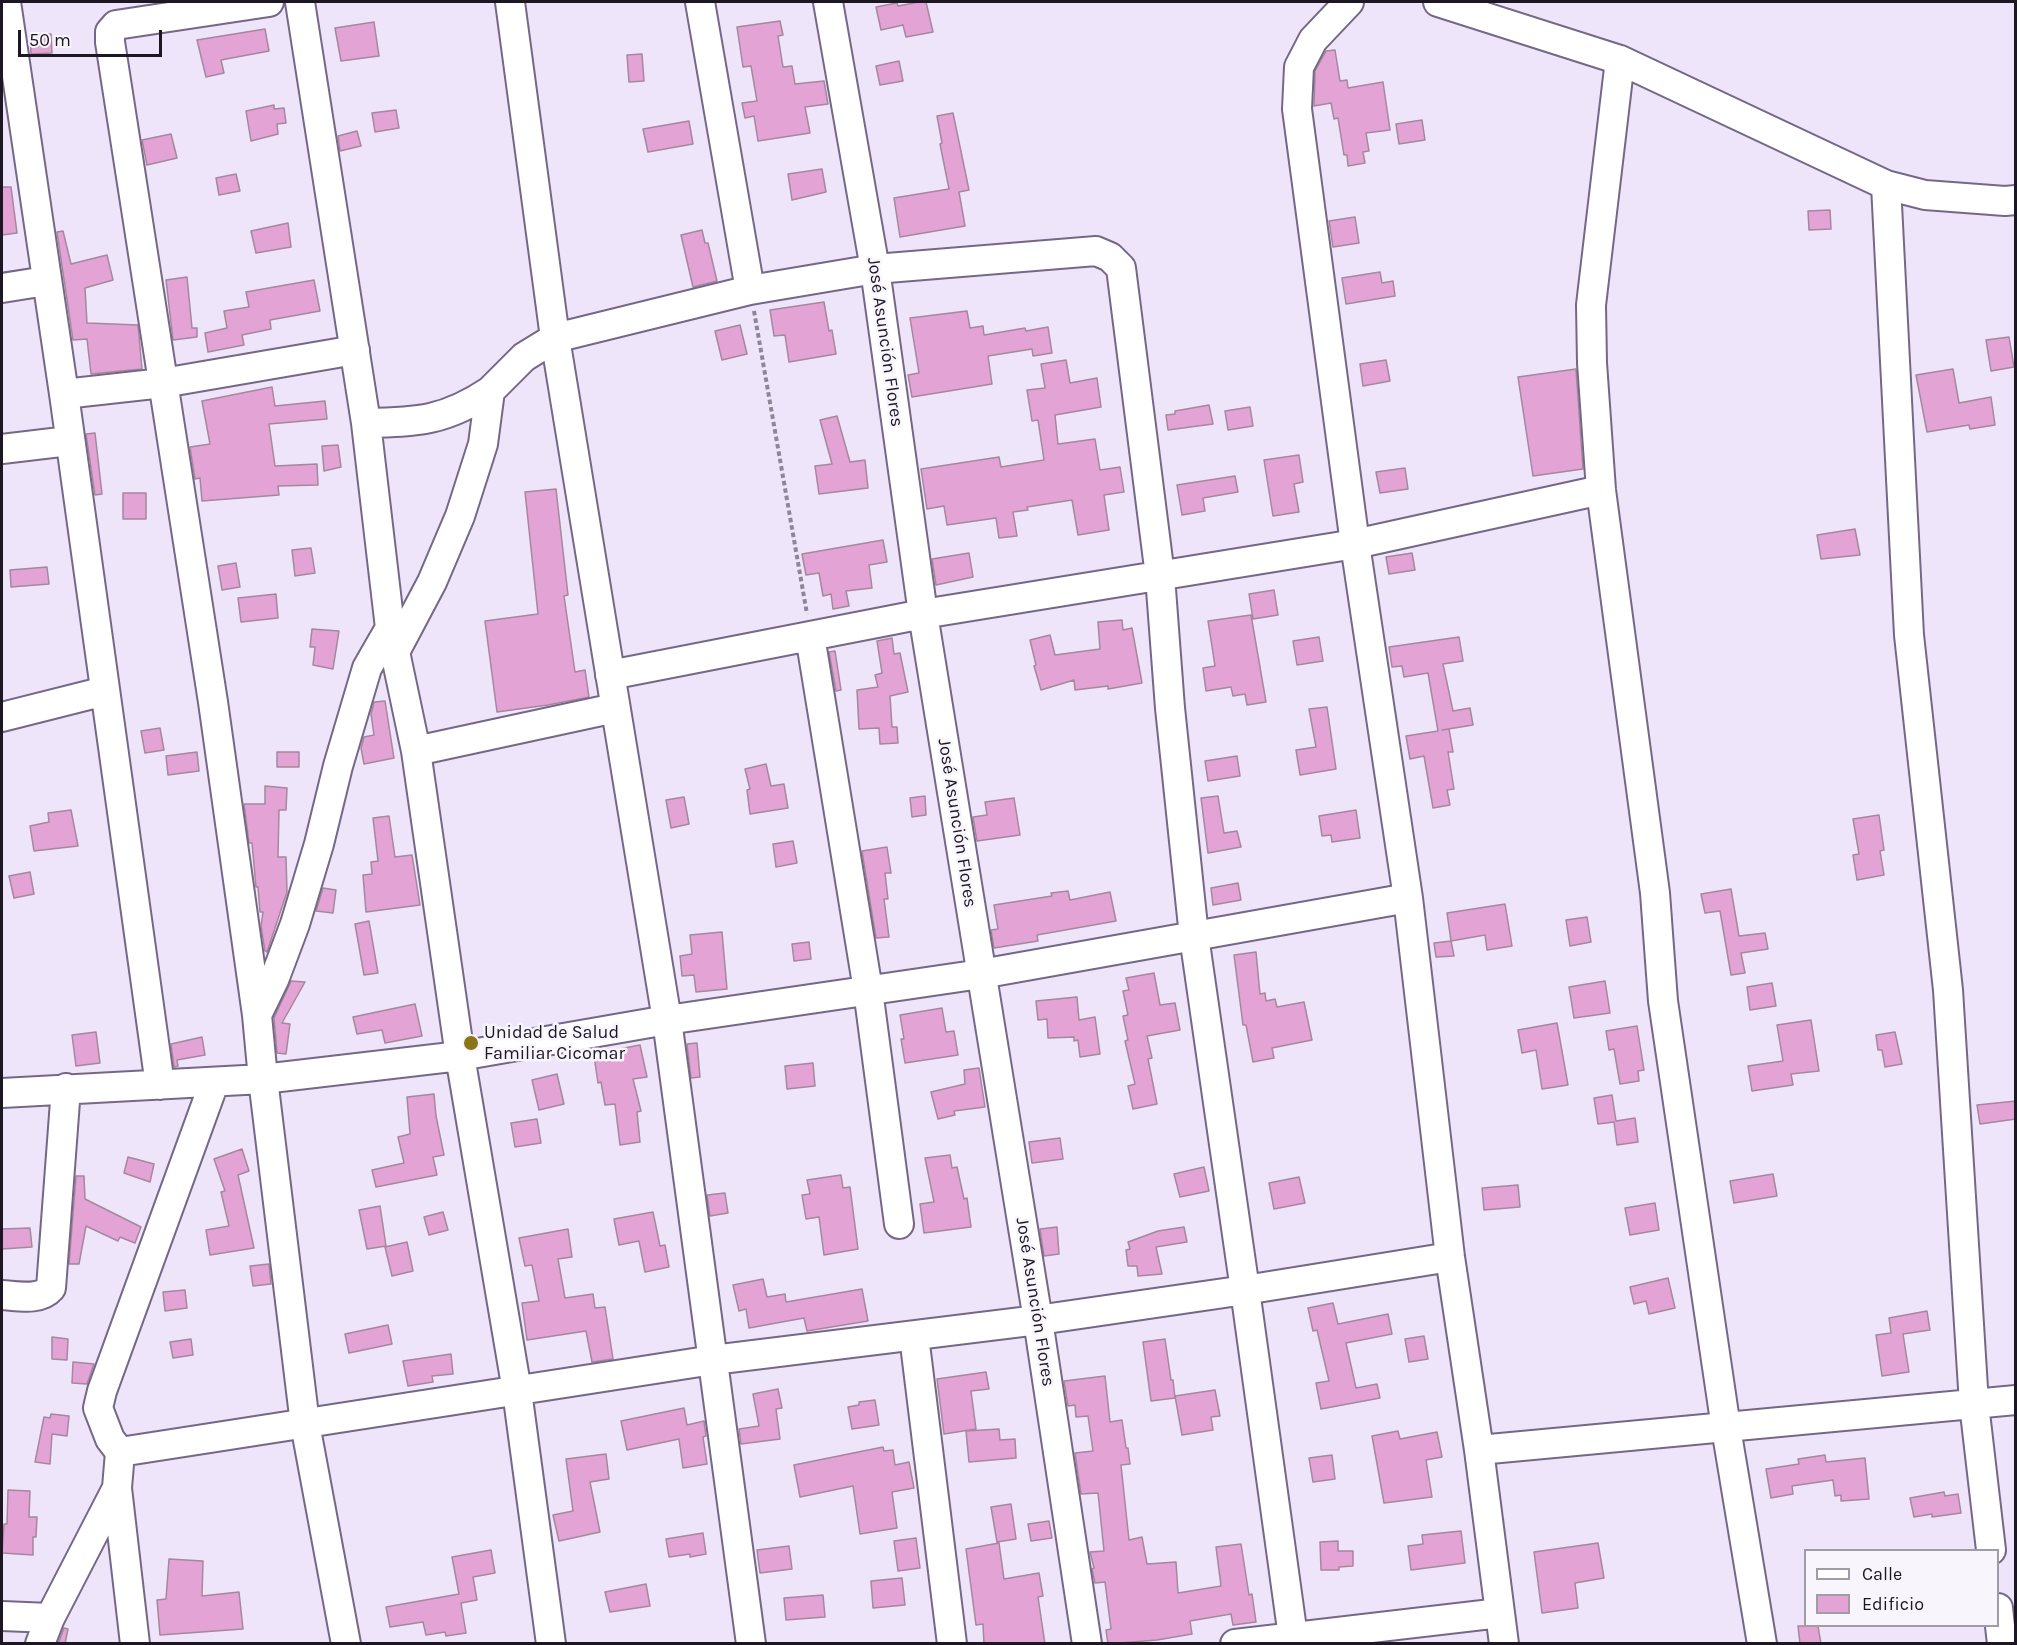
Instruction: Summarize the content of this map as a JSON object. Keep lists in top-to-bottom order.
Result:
{
  "streets": {
    "street": ["José Asunción Flores"]
  },
  "places": ["Unidad de Salud Familiar Cicomar"],
  "legend": ["Calle", "Edificio"],
  "scale_bar": "50 m"
}
